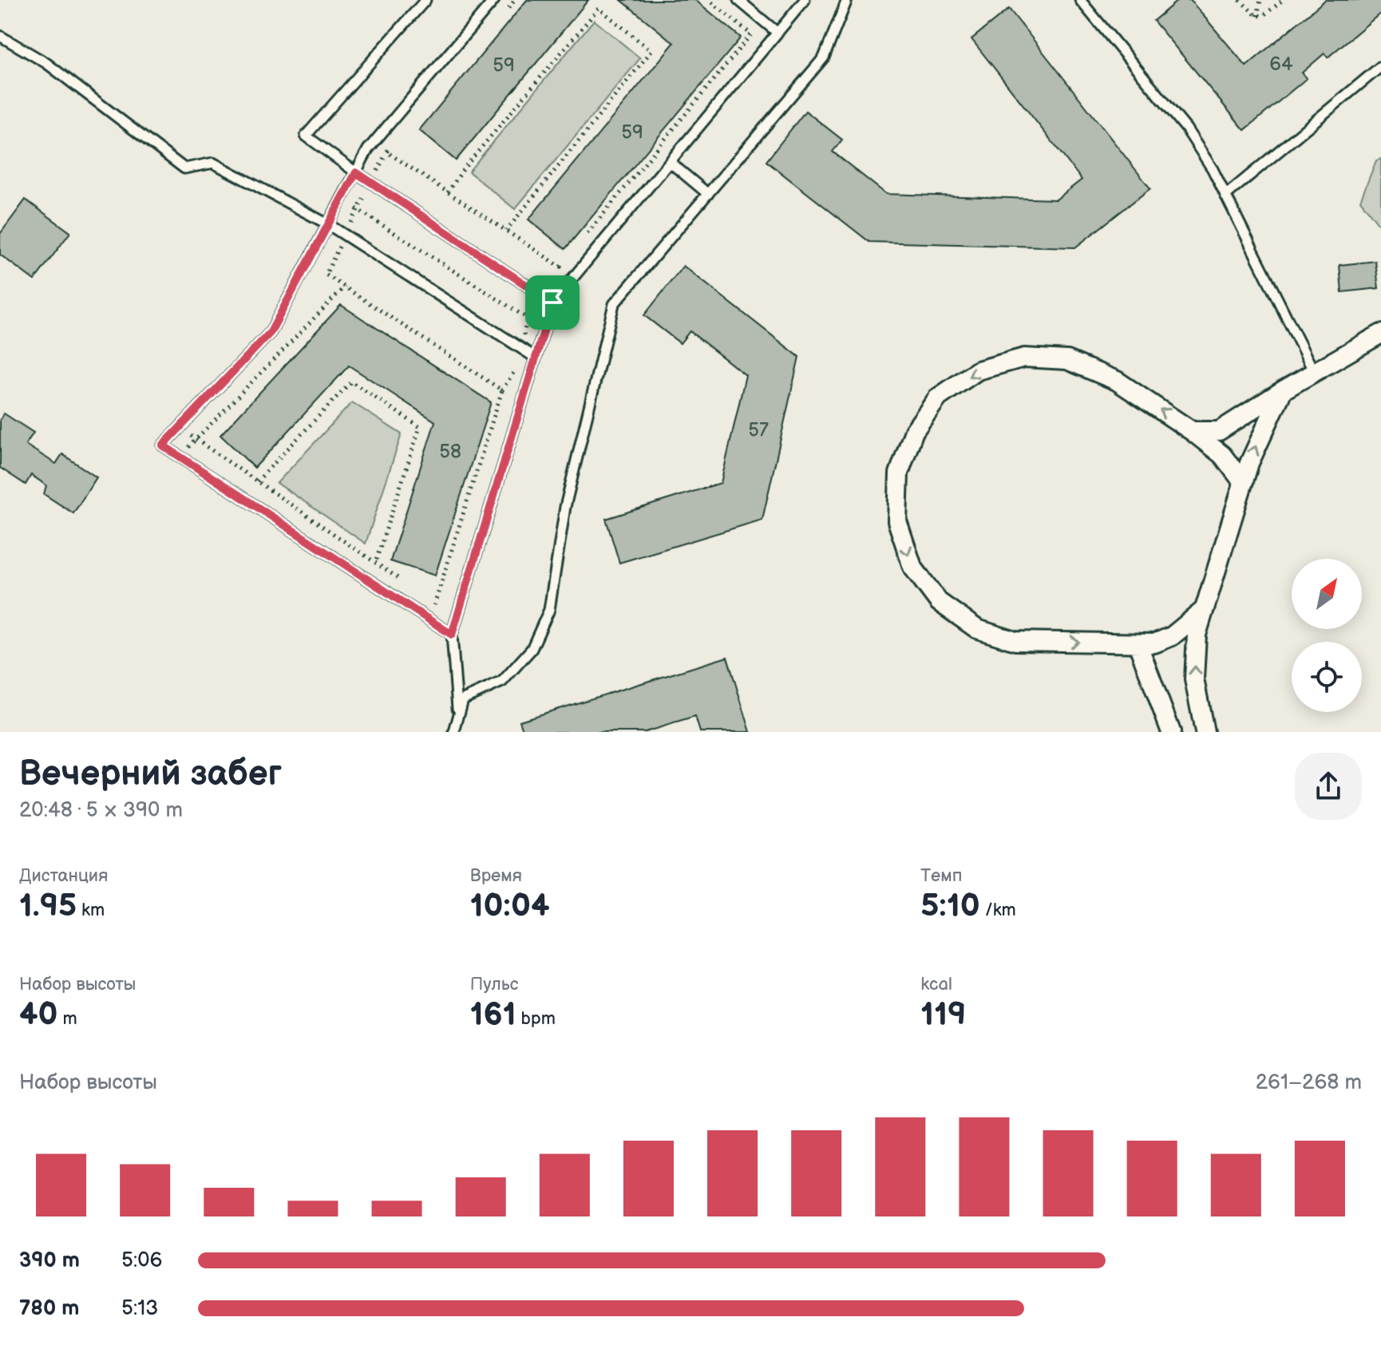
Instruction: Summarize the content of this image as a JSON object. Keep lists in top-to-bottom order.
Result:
{
  "house_numbers": [
    "64",
    "59",
    "59",
    "57",
    "58"
  ],
  "north": "top right",
  "page": {
    "heading": ["Вечерний забег", "20:48 · 5 × 390 m"],
    "stats": [
      ["Дистанция", "1.95 km"],
      ["Время", "10:04"],
      ["Темп", "5:10 /km"],
      ["Набор высоты", "40 m"],
      ["Пульс", "161 bpm"],
      ["kcal", "119"]
    ],
    "chart": ["Набор высоты", "261–268 m"],
    "list": [
      {
        "name": "390 m",
        "note": "5:06"
      },
      {
        "name": "780 m",
        "note": "5:13"
      }
    ]
  }
}
